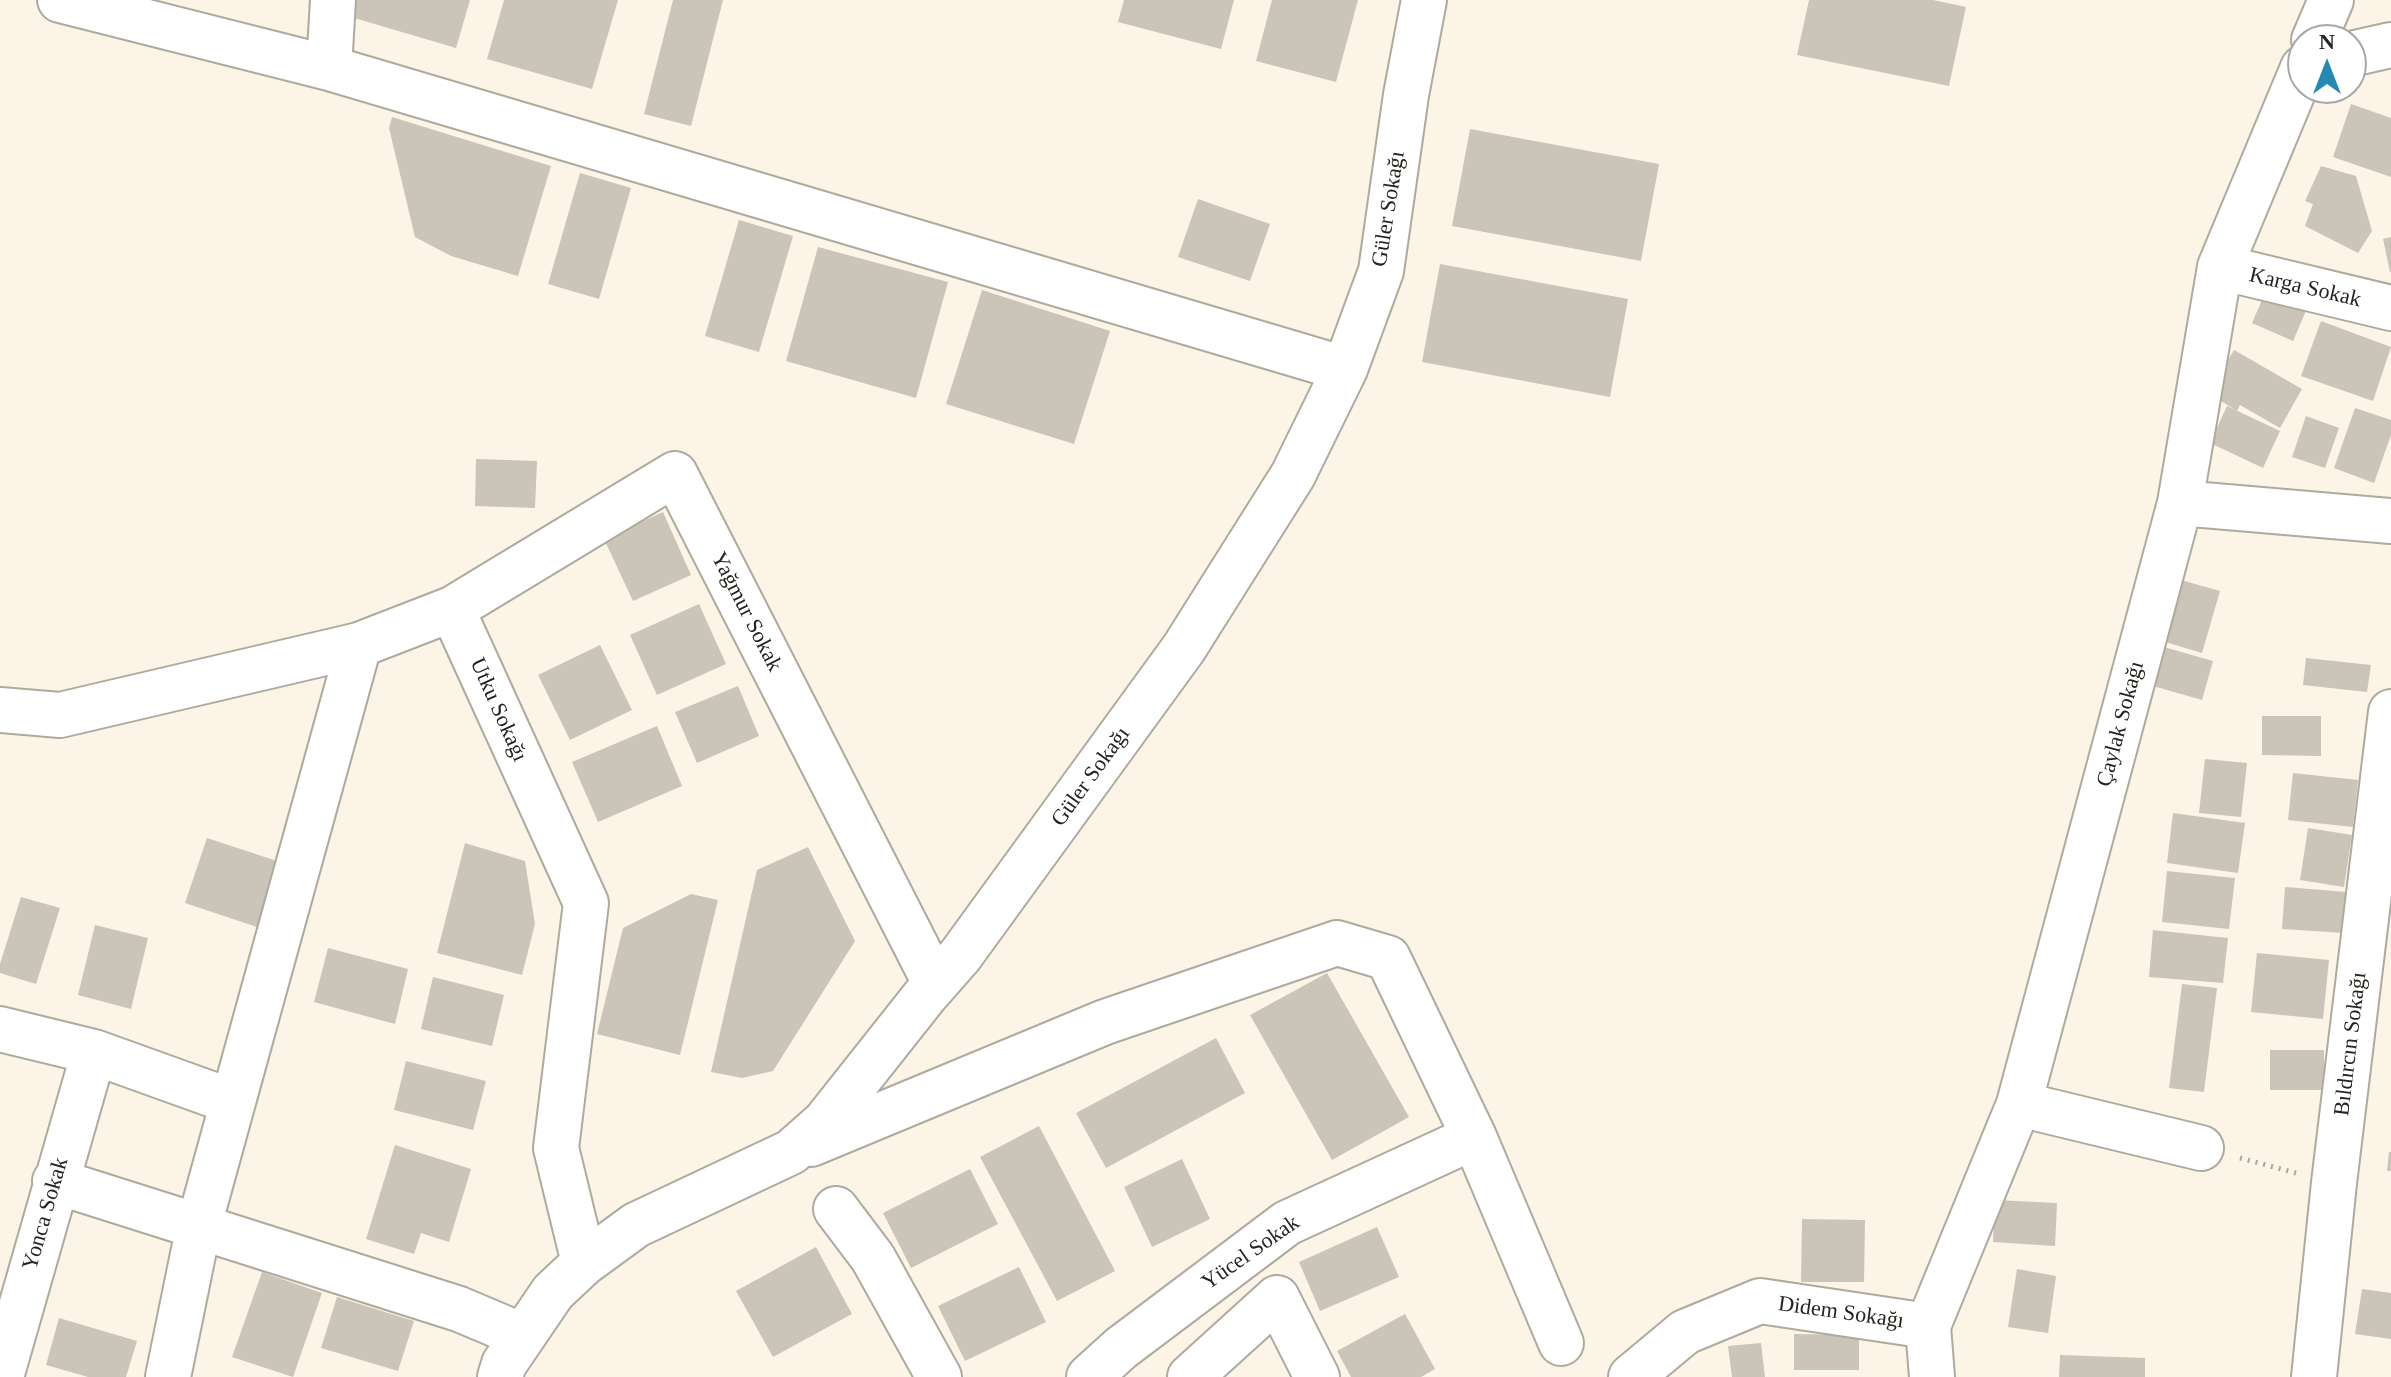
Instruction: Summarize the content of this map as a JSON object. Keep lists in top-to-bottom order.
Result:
{
  "streets": {
    "street": [
      "Güler Sokağı",
      "Karga Sokak",
      "Yağmur Sokak",
      "Utku Sokağı",
      "Çaylak Sokağı",
      "Bıldırcın Sokağı",
      "Yonca Sokak",
      "Yücel Sokak",
      "Didem Sokağı"
    ]
  },
  "crossings": [
    ["Güler Sokağı", "Yağmur Sokak"],
    ["Güler Sokağı", "Utku Sokağı"],
    ["Karga Sokak", "Çaylak Sokağı"],
    ["Yağmur Sokak", "Utku Sokağı"],
    ["Çaylak Sokağı", "Didem Sokağı"]
  ],
  "north": "top"
}
